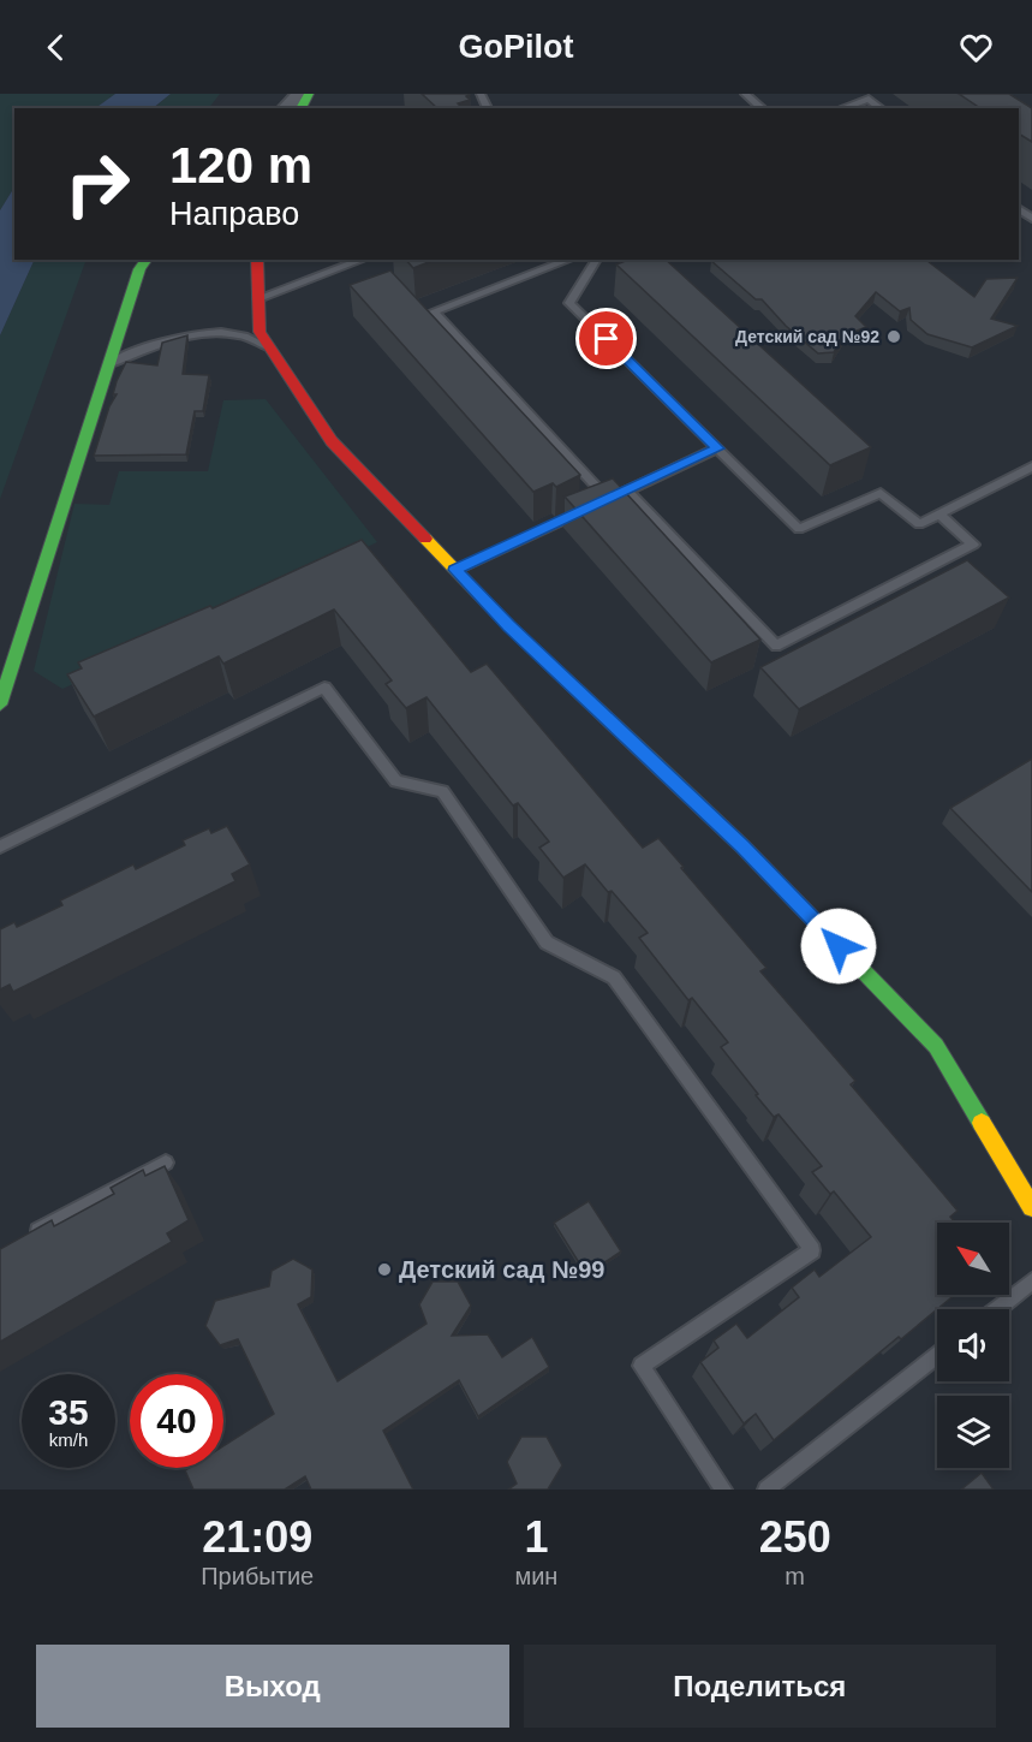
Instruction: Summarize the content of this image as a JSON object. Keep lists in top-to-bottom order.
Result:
{
  "places": ["Детский сад №92", "Детский сад №99"],
  "north": "top left",
  "page": {
    "header": "GoPilot",
    "turn": ["120 m", "Направо"],
    "speed": "35 km/h",
    "limit": "40",
    "eta": [
      "21:09",
      "Прибытие",
      "1",
      "мин",
      "250",
      "m"
    ],
    "buttons": ["Выход", "Поделиться"]
  }
}
